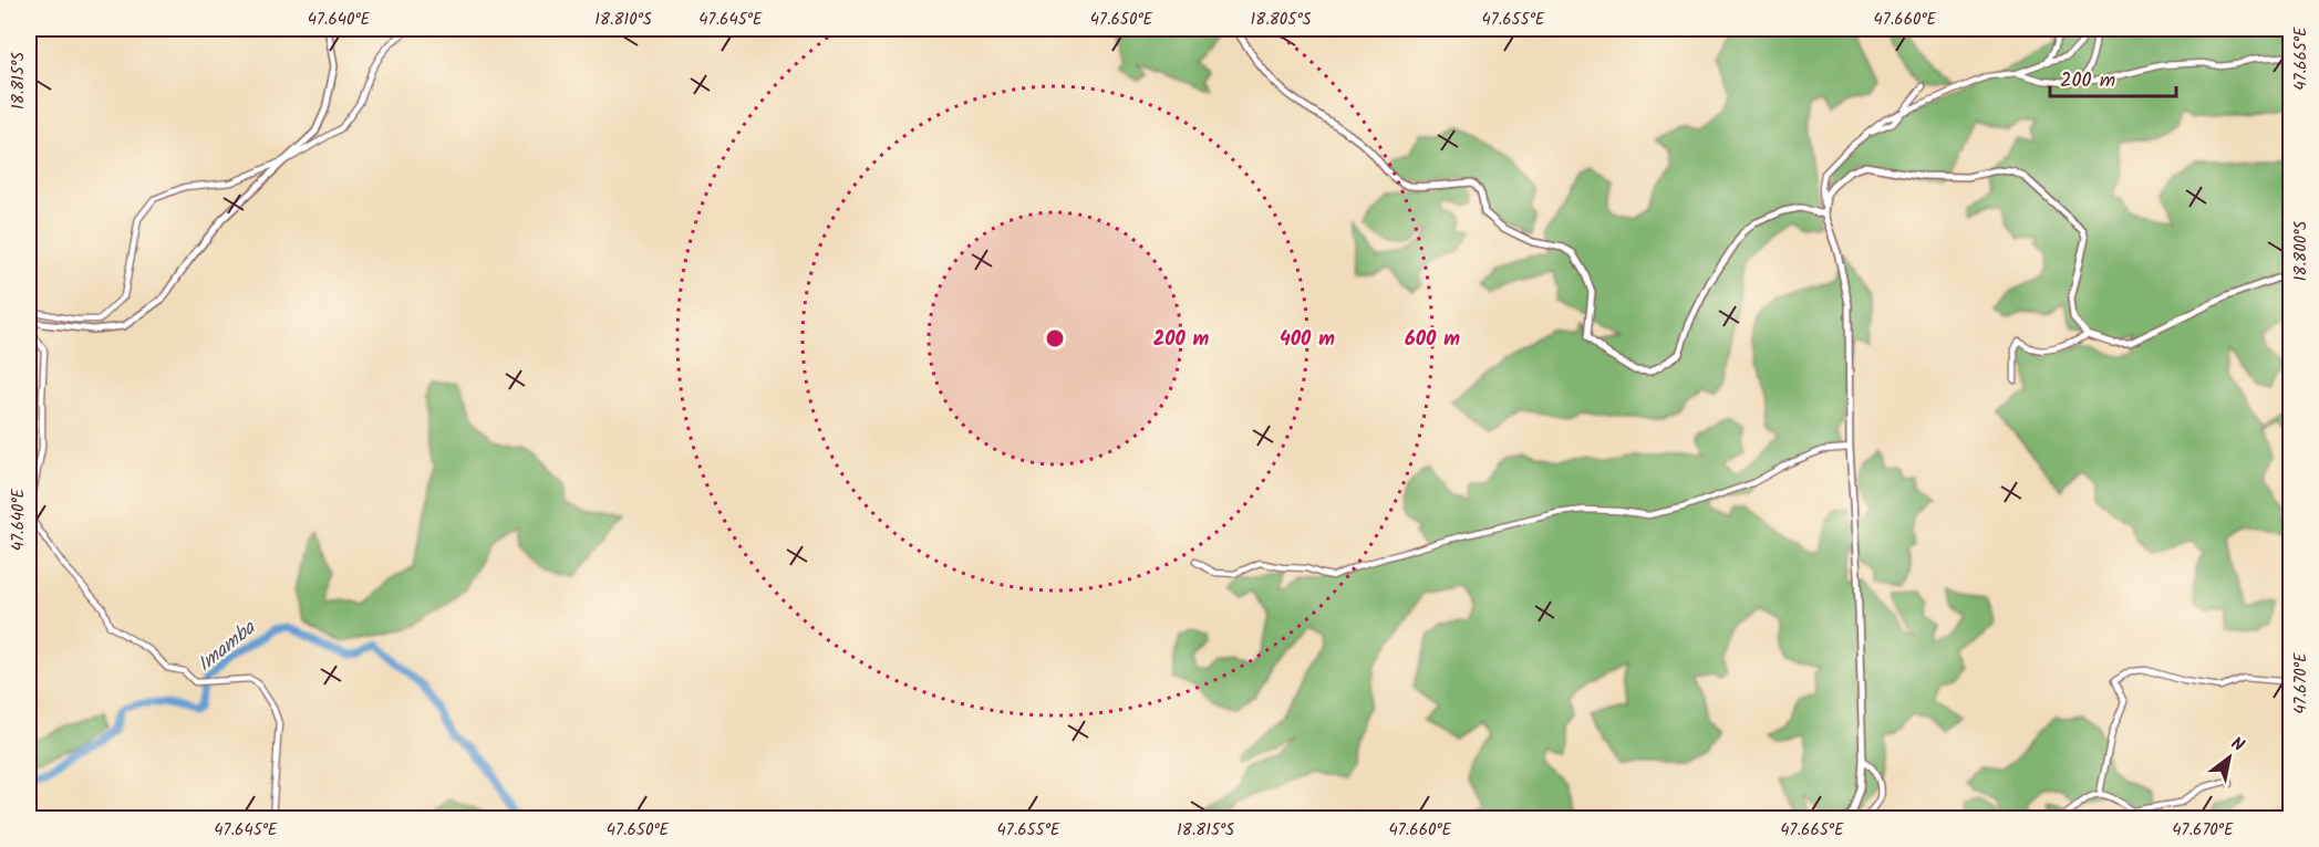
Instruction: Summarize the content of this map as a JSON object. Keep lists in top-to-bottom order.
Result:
{
  "water": ["Imamba"],
  "scale_bar": "200 m",
  "north": "top right",
  "coordinates": [
    "47.640°E",
    "18.810°S",
    "47.645°E",
    "47.650°E",
    "18.805°S",
    "47.655°E",
    "47.660°E",
    "47.665°E",
    "18.815°S",
    "18.800°S",
    "47.670°E"
  ],
  "rings": ["200 m", "400 m", "600 m"]
}
